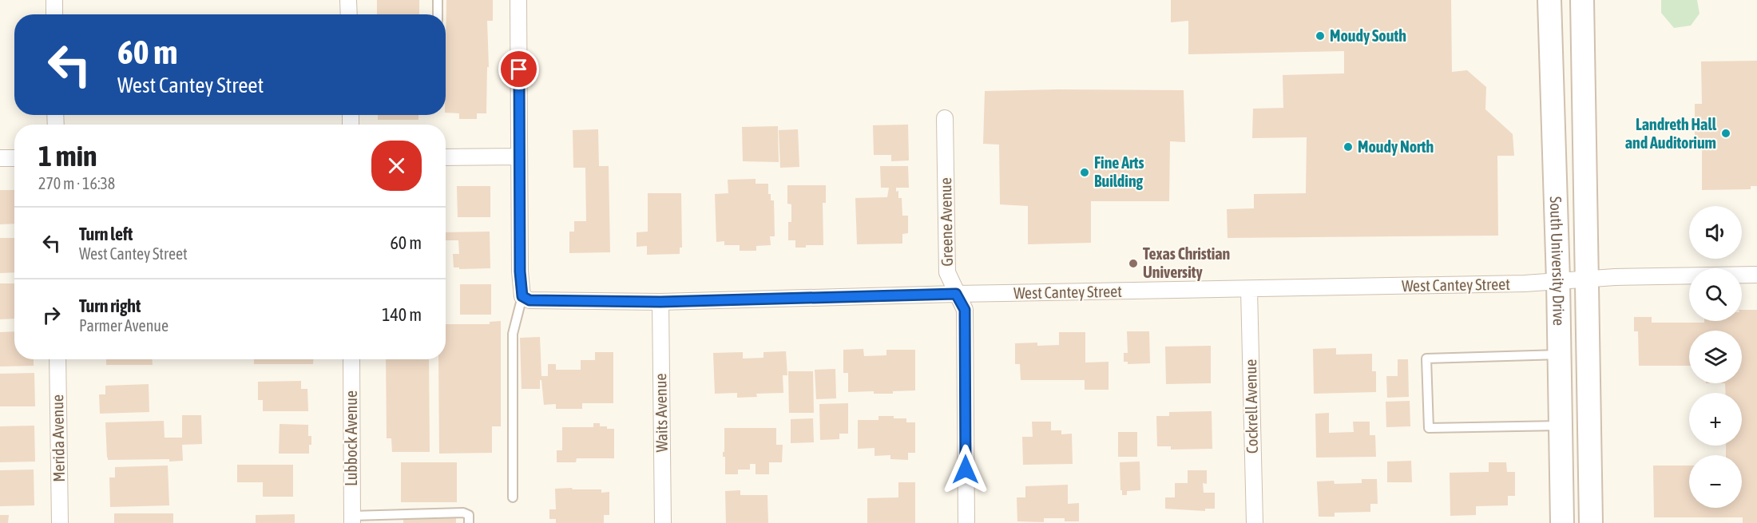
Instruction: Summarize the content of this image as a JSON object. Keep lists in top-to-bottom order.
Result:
{
  "streets": {
    "main road": ["South University Drive"],
    "street": [
      "Greene Avenue",
      "West Cantey Street",
      "Cockrell Avenue",
      "Waits Avenue",
      "Merida Avenue",
      "Lubbock Avenue"
    ]
  },
  "crossings": [
    ["Greene Avenue", "West Cantey Street"],
    ["South University Drive", "West Cantey Street"],
    ["West Cantey Street", "Cockrell Avenue"],
    ["West Cantey Street", "Waits Avenue"]
  ],
  "places": [
    "Moudy South",
    "Landreth Hall and Auditorium",
    "Moudy North",
    "Fine Arts Building",
    "Texas Christian University"
  ],
  "page": {
    "turn": ["60 m", "West Cantey Street"],
    "heading": ["1 min", "270 m · 16:38"],
    "map_buttons": ["+", "−"],
    "list": [
      {
        "name": "Turn left",
        "note": "West Cantey Street",
        "value": "60 m"
      },
      {
        "name": "Turn right",
        "note": "Parmer Avenue",
        "value": "140 m"
      }
    ]
  }
}
